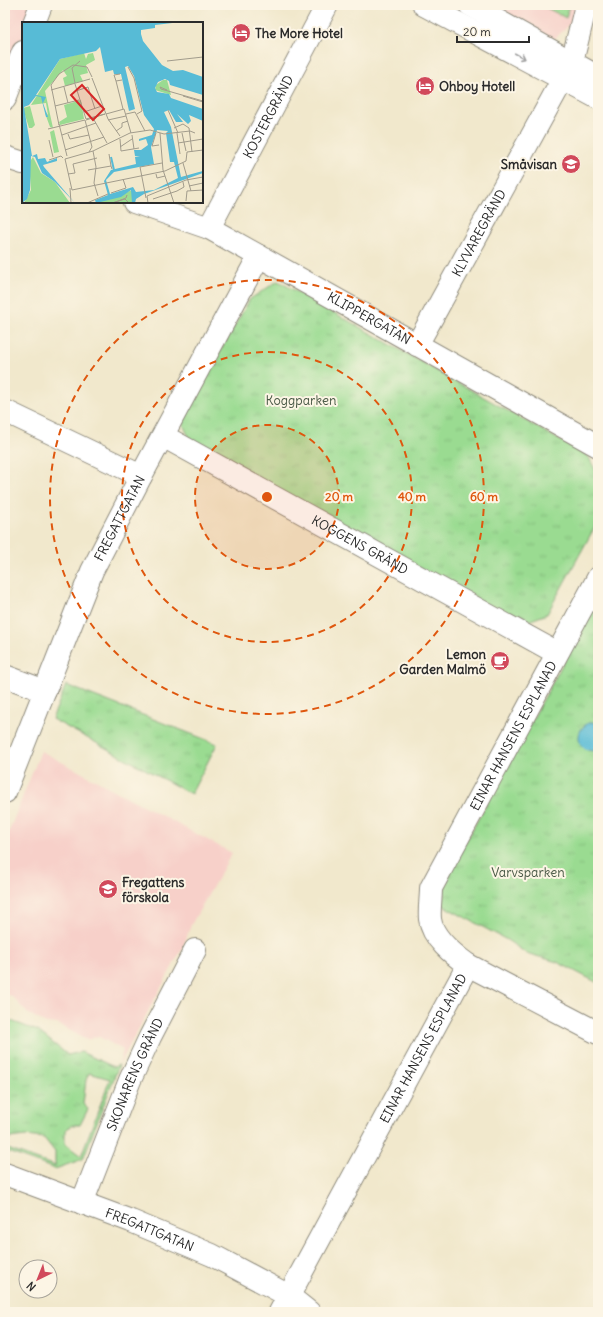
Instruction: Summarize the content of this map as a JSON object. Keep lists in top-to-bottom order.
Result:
{
  "streets": {
    "street": [
      "KOSTERGRÄND",
      "KLYVAREGRÄND",
      "KLIPPERGATAN",
      "FREGATTGATAN",
      "KOGGENS GRÄND",
      "EINAR HANSENS ESPLANAD",
      "SKONARENS GRÄND"
    ]
  },
  "crossings": [
    ["KOSTERGRÄND", "KLIPPERGATAN"],
    ["KLYVAREGRÄND", "KLIPPERGATAN"],
    ["KLIPPERGATAN", "FREGATTGATAN"],
    ["FREGATTGATAN", "KOGGENS GRÄND"],
    ["FREGATTGATAN", "EINAR HANSENS ESPLANAD"],
    ["FREGATTGATAN", "SKONARENS GRÄND"],
    ["KOGGENS GRÄND", "EINAR HANSENS ESPLANAD"]
  ],
  "parks": ["Koggparken", "Varvsparken"],
  "places": {
    "hotel": ["The More Hotel", "Ohboy Hotell"],
    "school or university": ["Småvisan", "Fregattens förskola"],
    "cafe": ["Lemon Garden Malmö"]
  },
  "scale_bar": "20 m",
  "north": "bottom left",
  "rings": ["20 m", "40 m", "60 m"]
}
